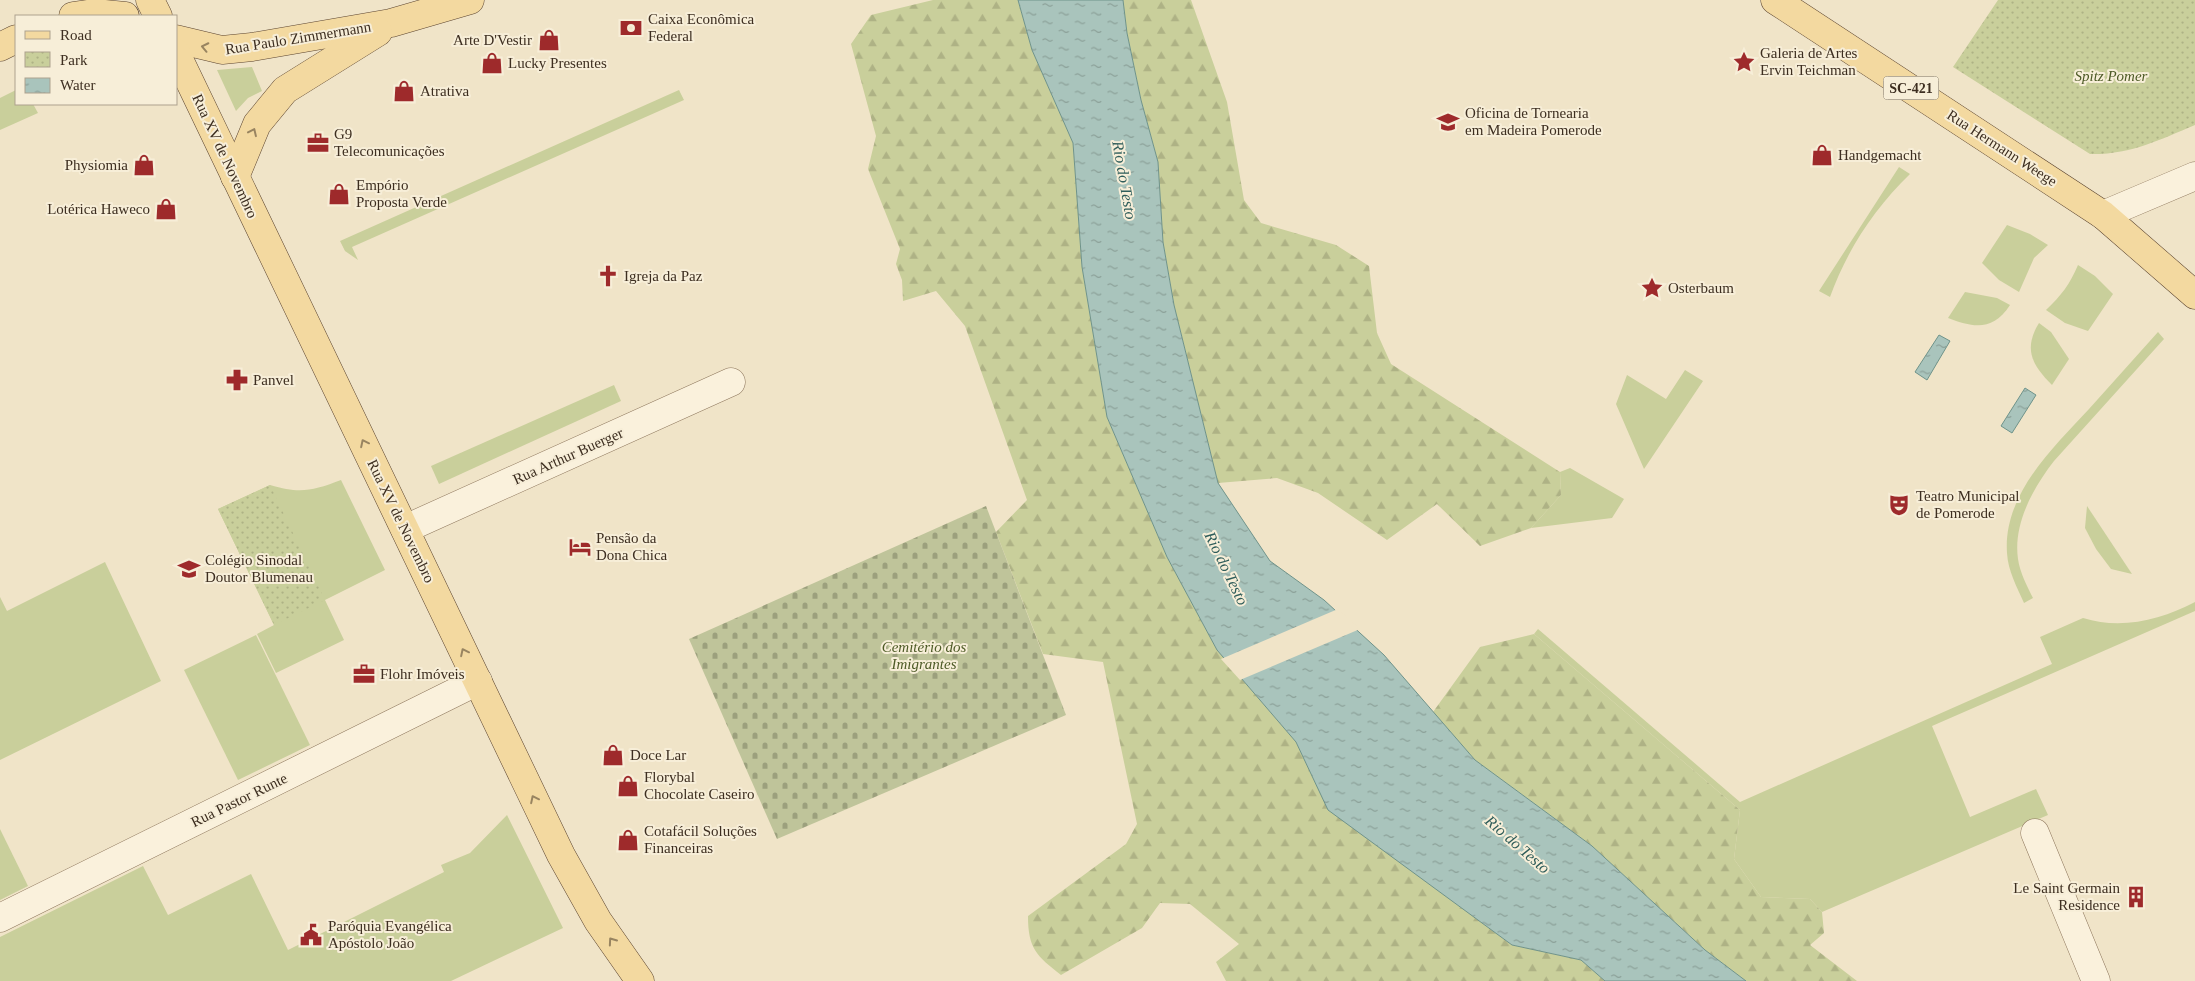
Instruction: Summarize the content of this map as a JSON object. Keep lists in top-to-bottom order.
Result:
{
  "streets": {
    "main road": [
      "Rua Paulo Zimmermann",
      "SC-421",
      "Rua Hermann Weege",
      "Rua XV de Novembro"
    ],
    "street": ["Rua Arthur Buerger", "Rua Pastor Runte"]
  },
  "crossings": [
    ["Rua Paulo Zimmermann", "Rua XV de Novembro"],
    ["SC-421", "Rua Hermann Weege"],
    ["Rua XV de Novembro", "Rua Arthur Buerger"],
    ["Rua XV de Novembro", "Rua Pastor Runte"]
  ],
  "one_way": ["Rua XV de Novembro"],
  "water": ["Rio do Testo"],
  "parks": ["Spitz Pomer", "Cemitério dos Imigrantes"],
  "places": {
    "bank": ["Caixa Econômica Federal"],
    "shop": [
      "Arte D'Vestir",
      "Lucky Presentes",
      "Atrativa",
      "Handgemacht",
      "Physiomia",
      "Empório Proposta Verde",
      "Lotérica Haweco",
      "Doce Lar",
      "Florybal Chocolate Caseiro",
      "Cotafácil Soluções Financeiras"
    ],
    "place": ["Galeria de Artes Ervin Teichman", "Osterbaum"],
    "school or university": ["Oficina de Tornearia em Madeira Pomerode", "Colégio Sinodal Doutor Blumenau"],
    "office": ["G9 Telecomunicações", "Flohr Imóveis"],
    "church": ["Igreja da Paz"],
    "pharmacy": ["Panvel"],
    "theatre": ["Teatro Municipal de Pomerode"],
    "hotel": ["Pensão da Dona Chica"],
    "building": ["Le Saint Germain Residence"],
    "public building": ["Paróquia Evangélica Apóstolo João"]
  },
  "legend": ["Road", "Park", "Water"]
}
